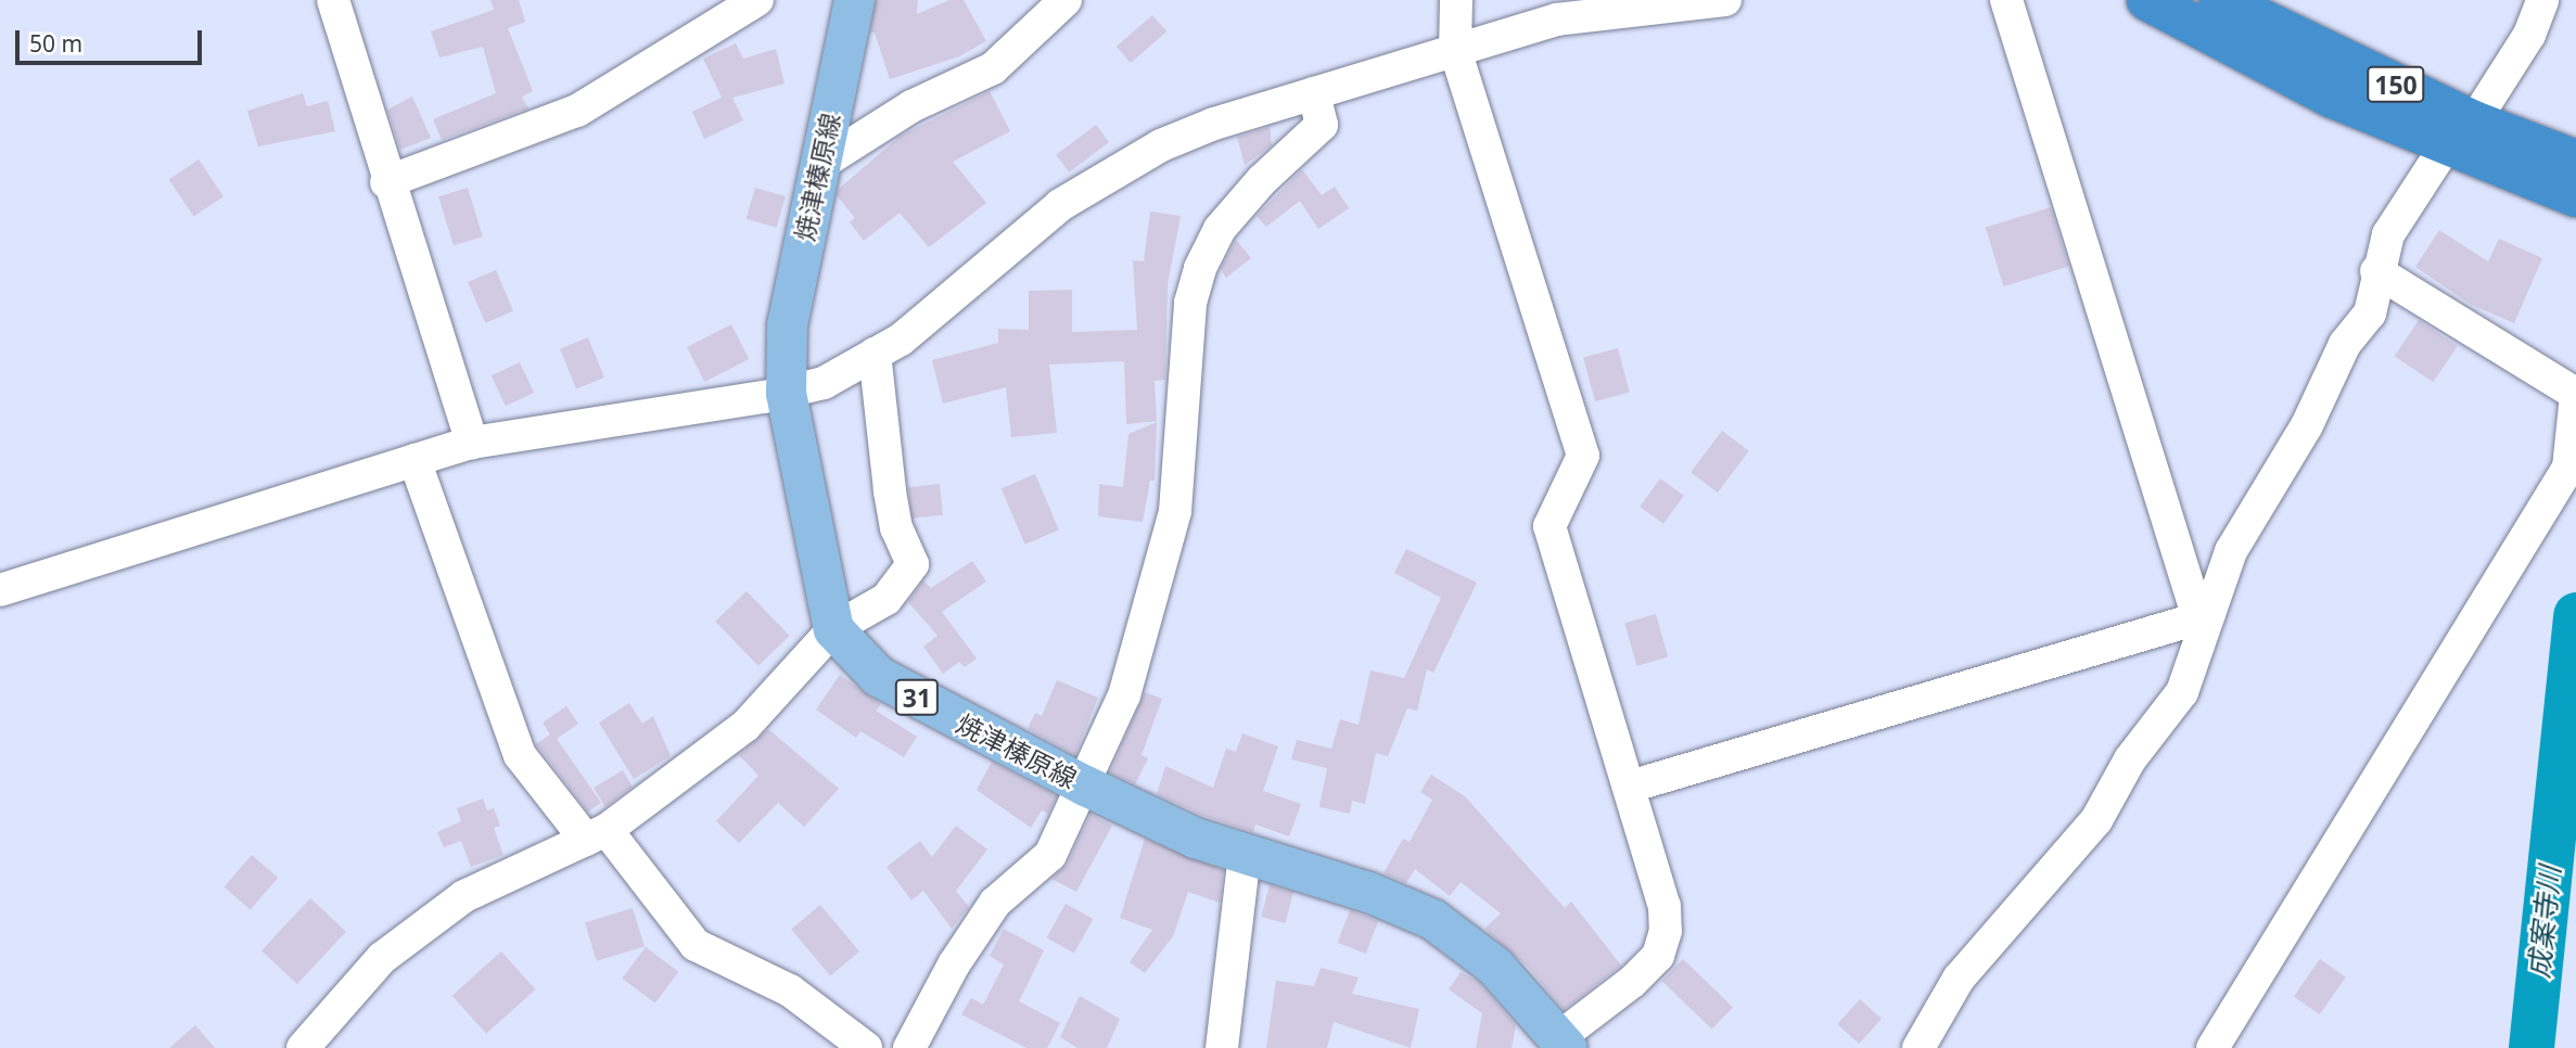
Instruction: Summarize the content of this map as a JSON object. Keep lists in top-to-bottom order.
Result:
{
  "streets": {
    "highway": ["150"],
    "main road": ["焼津榛原線", "31"]
  },
  "water": ["成案寺川"],
  "scale_bar": "50 m"
}
